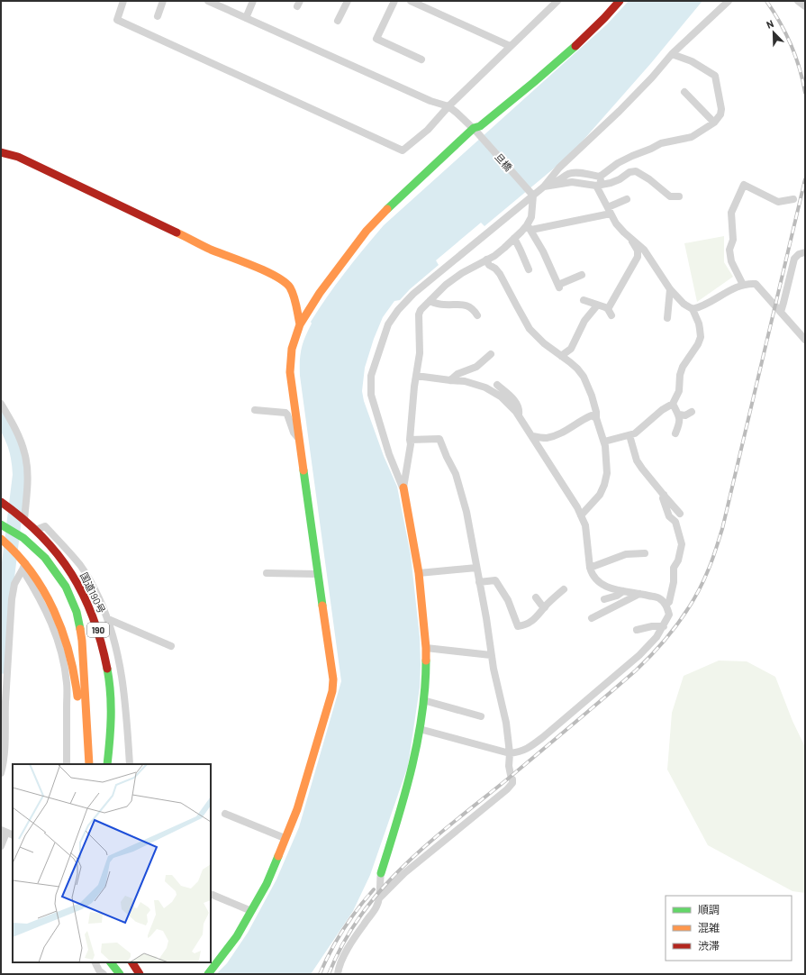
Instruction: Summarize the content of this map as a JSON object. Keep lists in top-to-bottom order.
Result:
{
  "streets": {
    "main road": ["国道190号", "190"],
    "street": ["旦橋"]
  },
  "legend": ["順調", "混雑", "渋滞"],
  "north": "top left"
}
